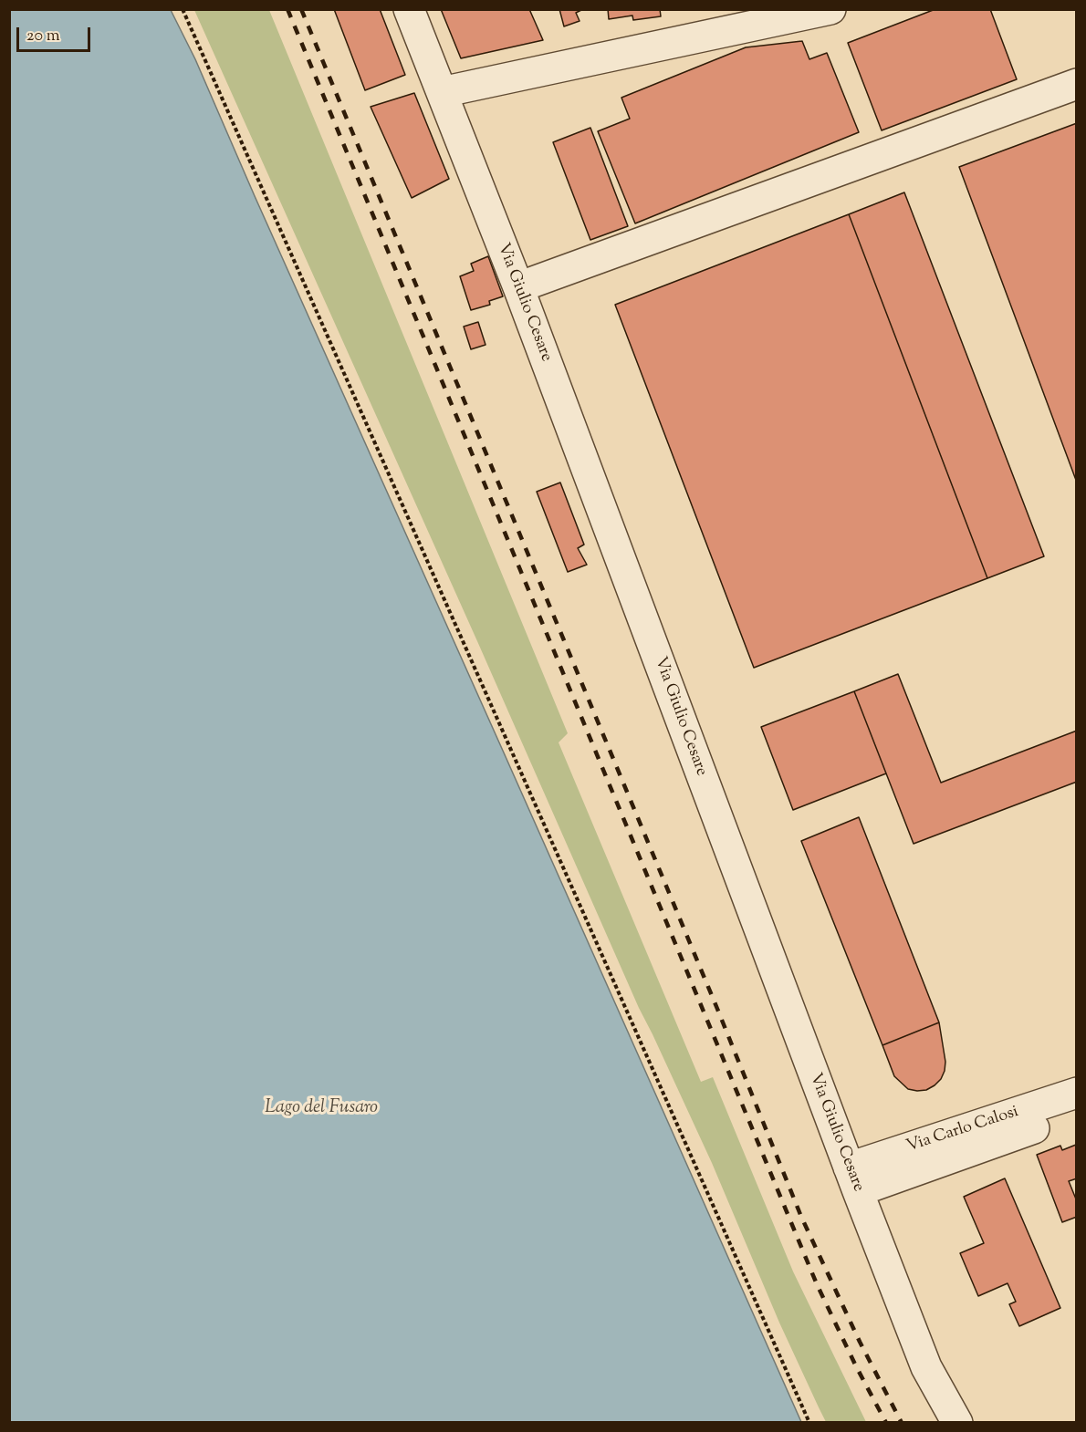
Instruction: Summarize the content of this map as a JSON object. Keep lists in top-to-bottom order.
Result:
{
  "streets": {
    "street": ["Via Giulio Cesare", "Via Carlo Calosi"]
  },
  "crossings": [
    ["Via Giulio Cesare", "Via Carlo Calosi"]
  ],
  "water": ["Lago del Fusaro"],
  "scale_bar": "20 m"
}
